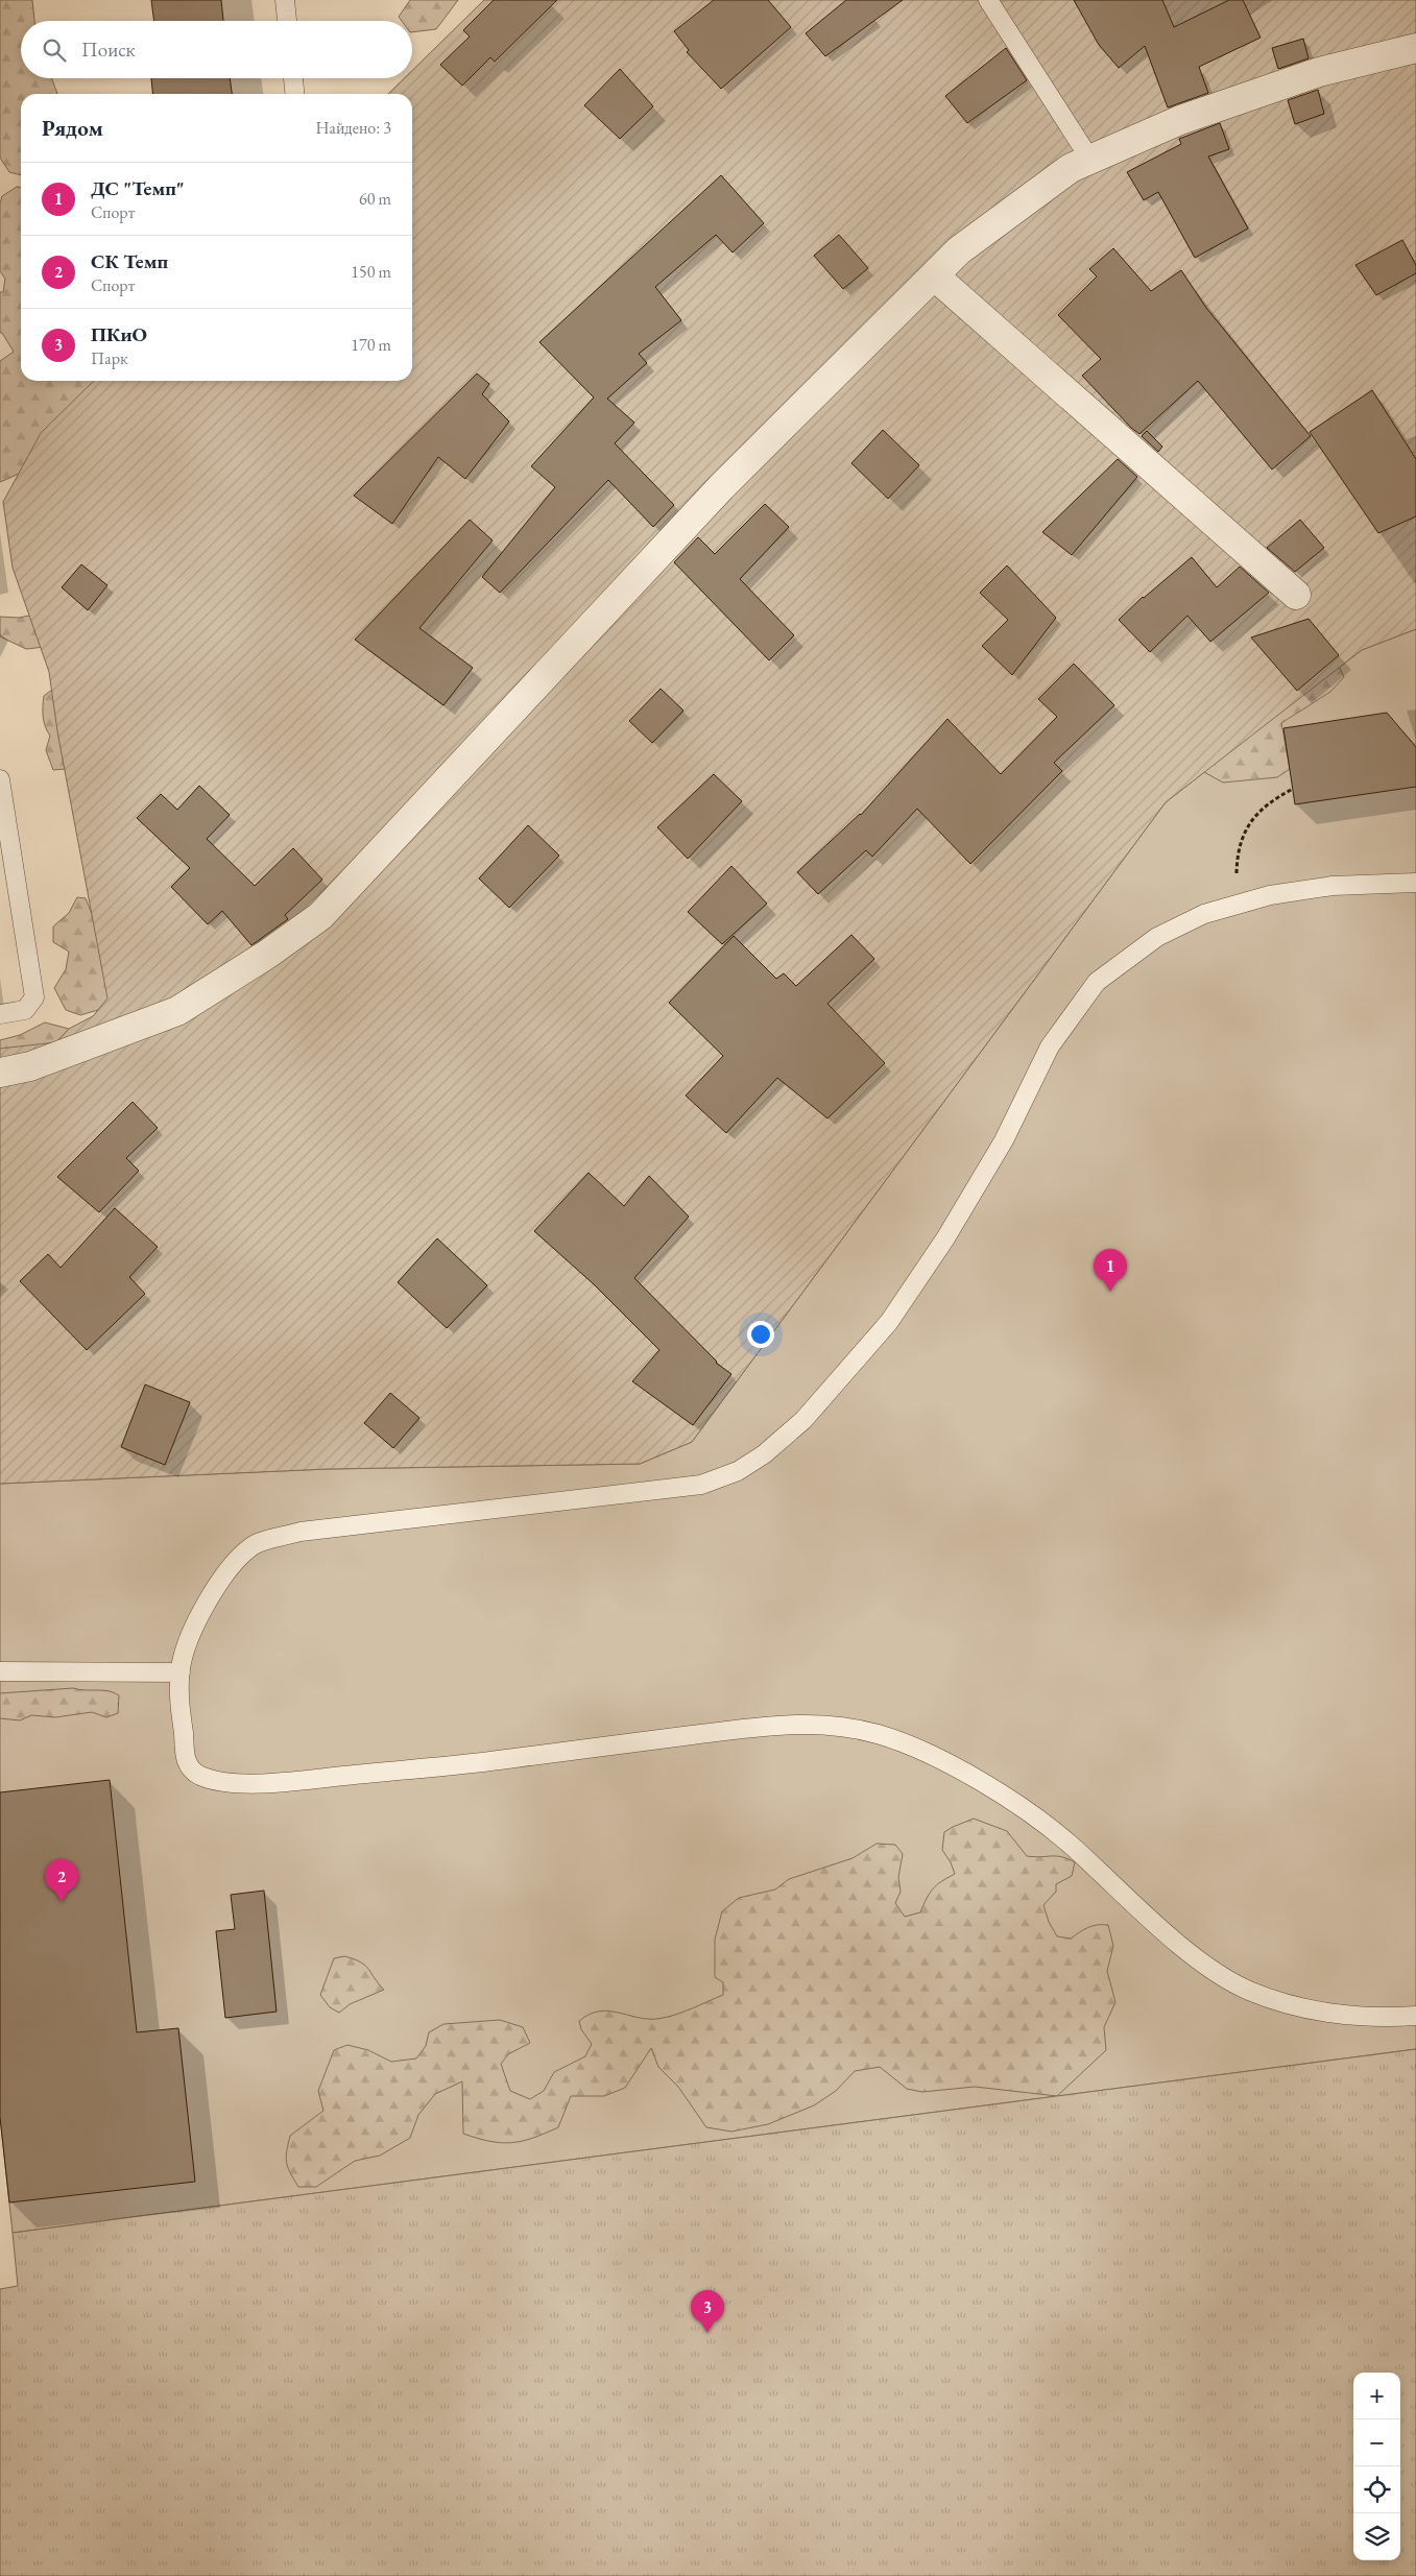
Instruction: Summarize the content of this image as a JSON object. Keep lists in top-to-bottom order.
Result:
{
  "page": {
    "search": "Поиск",
    "heading": ["Рядом", "Найдено: 3"],
    "list": [
      {
        "mark": "1",
        "name": "ДС \"Темп\"",
        "note": "Спорт",
        "value": "60 m"
      },
      {
        "mark": "2",
        "name": "СК Темп",
        "note": "Спорт",
        "value": "150 m"
      },
      {
        "mark": "3",
        "name": "ПКиО",
        "note": "Парк",
        "value": "170 m"
      }
    ],
    "pins": ["1", "2", "3"],
    "map_buttons": ["+", "−"]
  }
}
